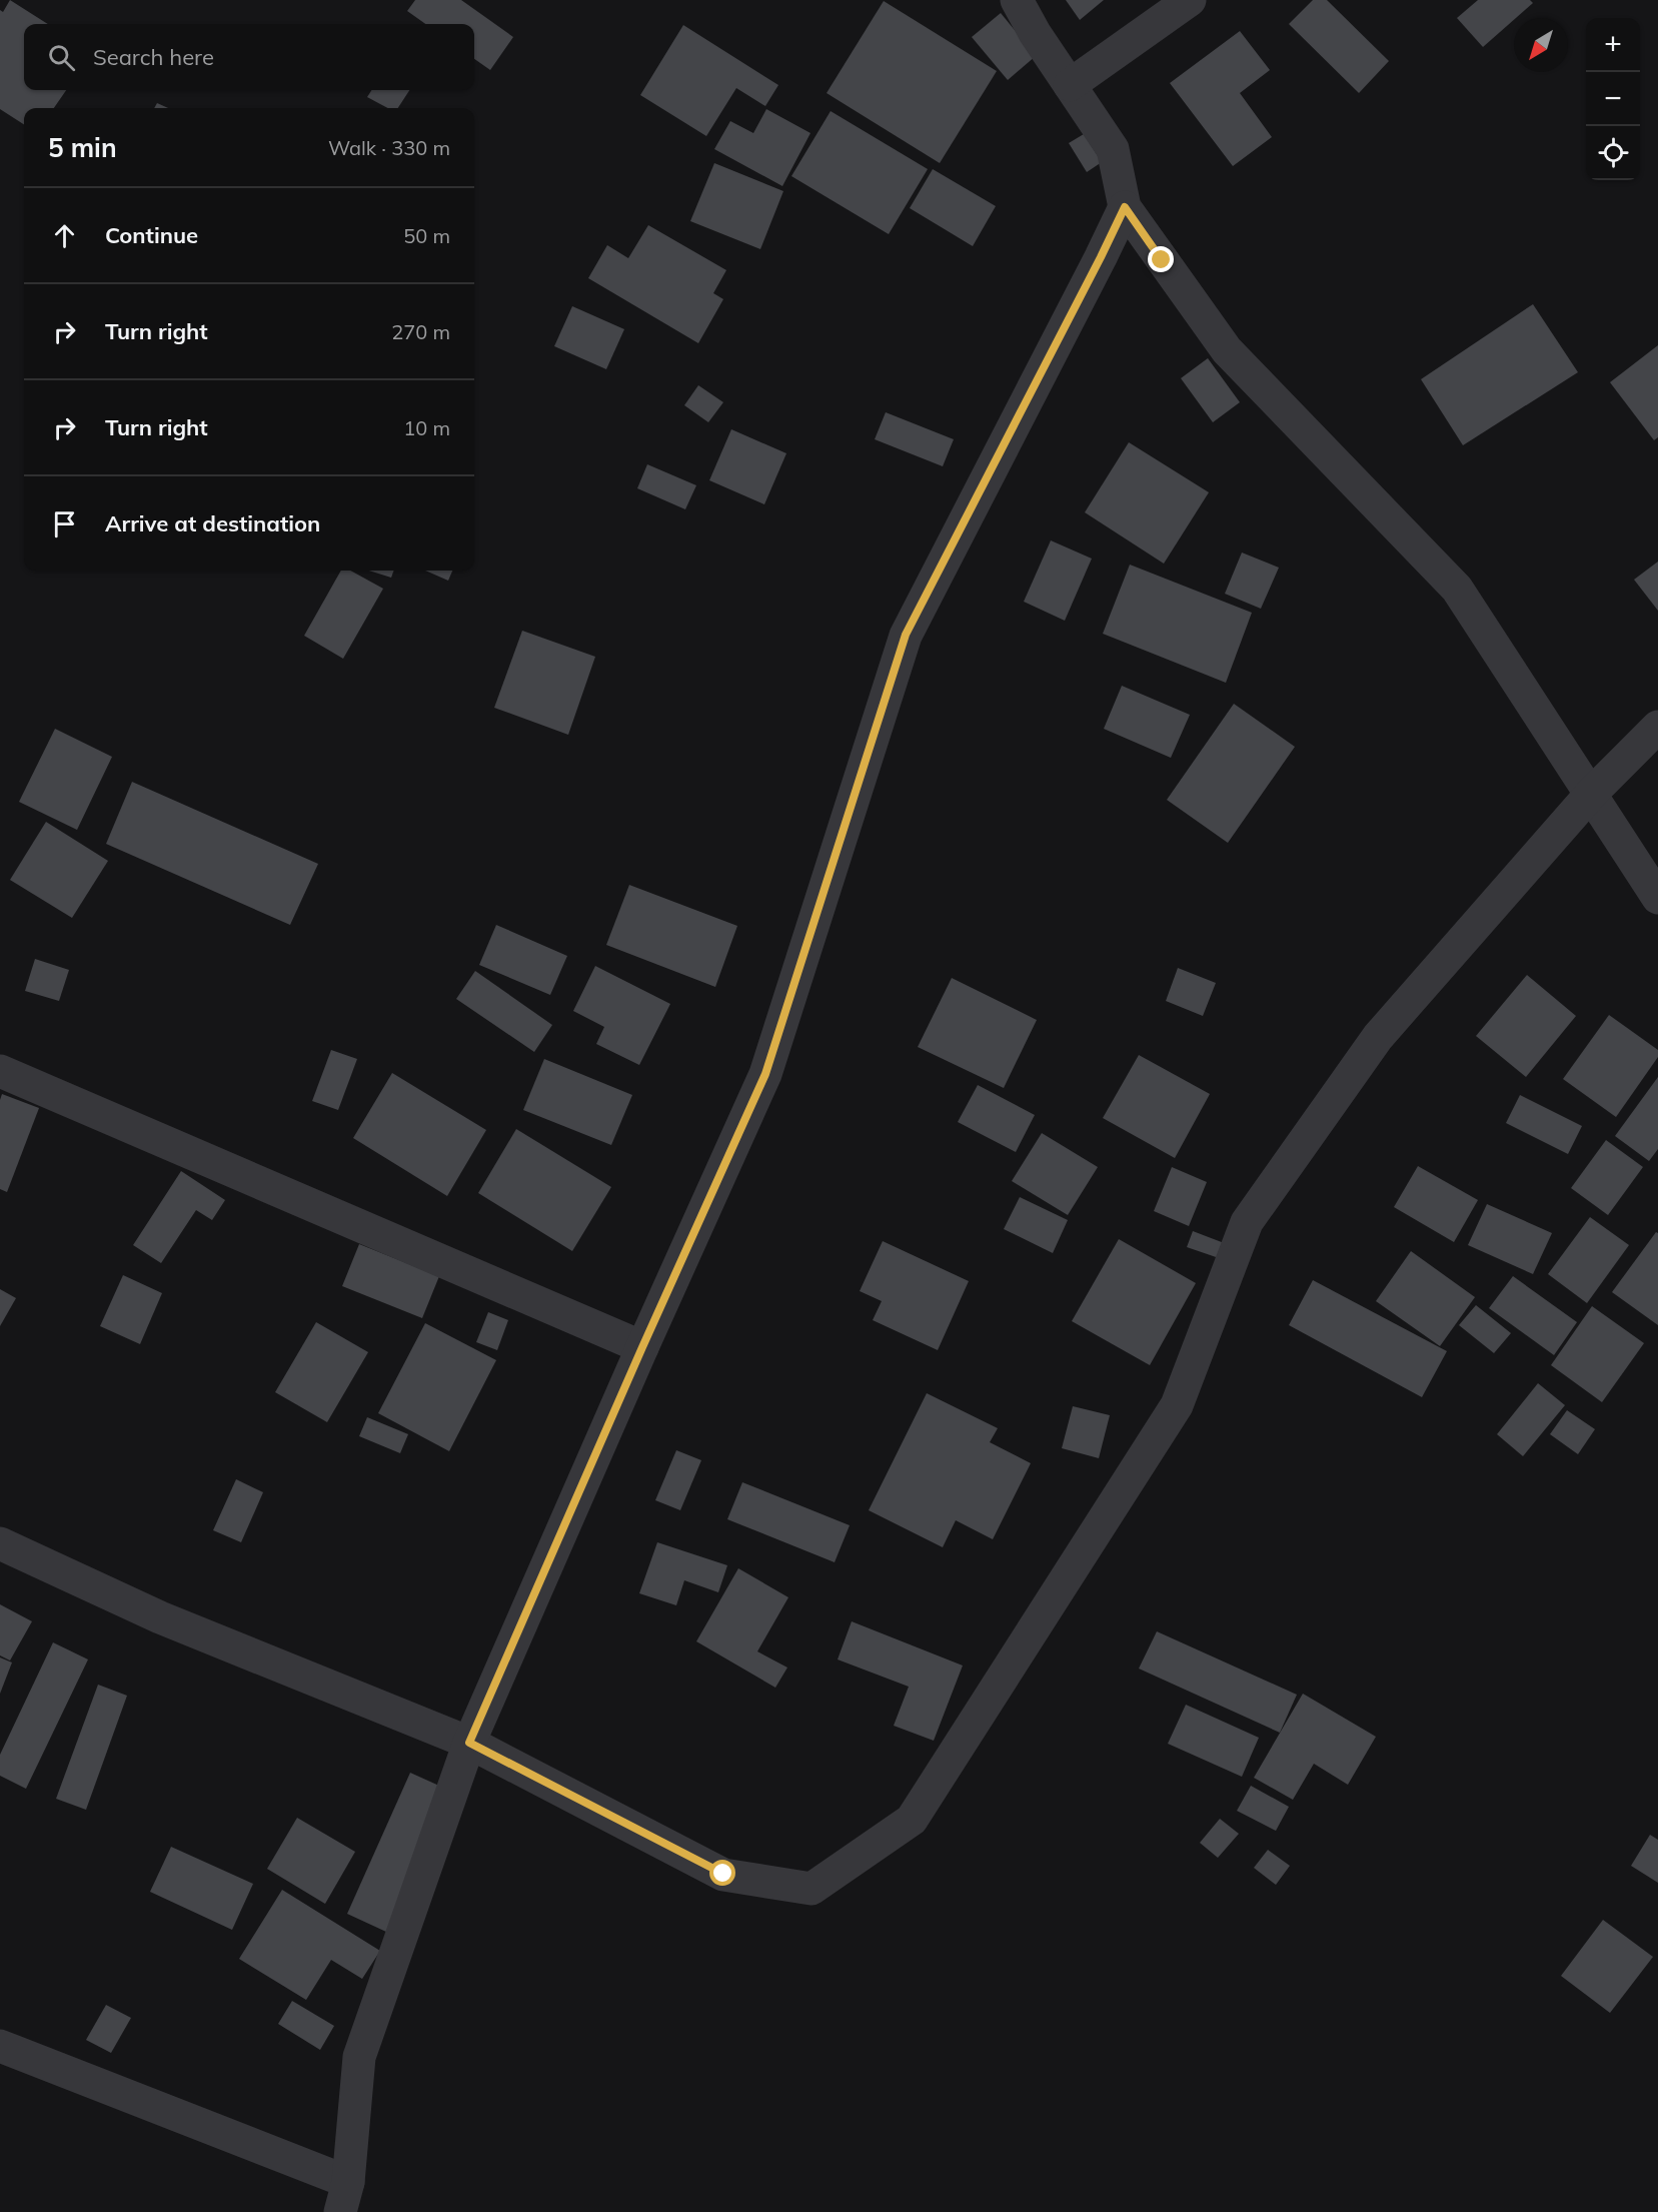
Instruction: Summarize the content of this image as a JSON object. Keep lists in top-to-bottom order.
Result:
{
  "north": "bottom left",
  "page": {
    "map_buttons": ["+", "−"],
    "search": "Search here",
    "heading": ["5 min", "Walk · 330 m"],
    "list": [
      ["Continue", "50 m"],
      ["Turn right", "270 m"],
      ["Turn right", "10 m"],
      "Arrive at destination"
    ]
  }
}
